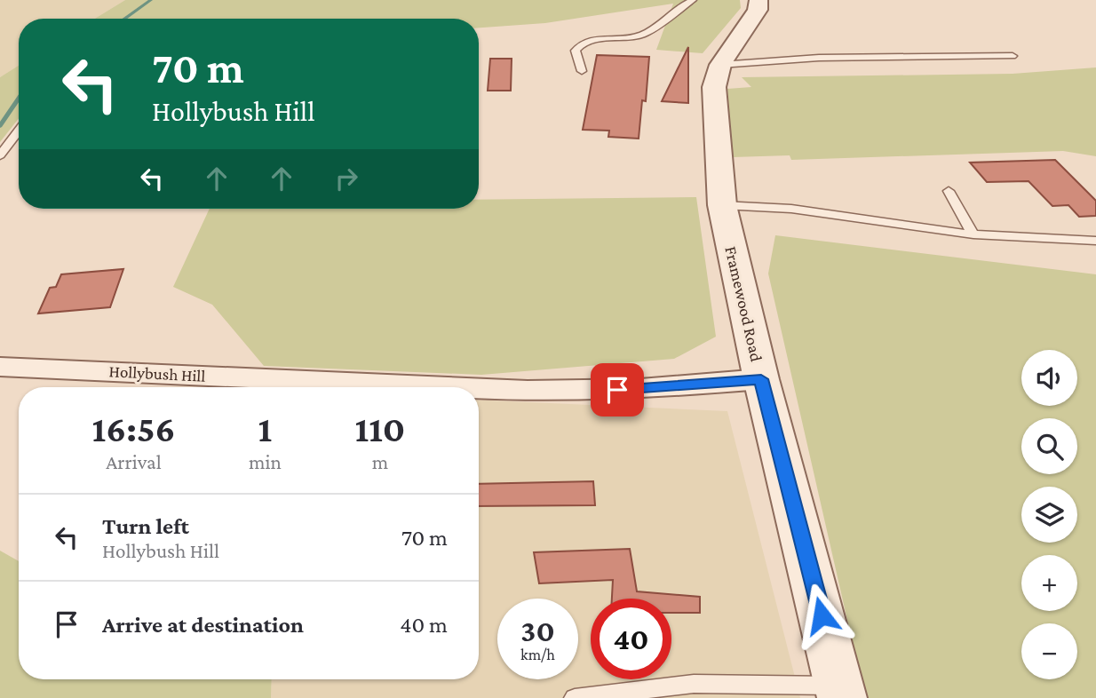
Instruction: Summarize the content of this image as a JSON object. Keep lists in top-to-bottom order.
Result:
{
  "streets": {
    "street": ["Framewood Road", "Hollybush Hill"]
  },
  "crossings": [
    ["Framewood Road", "Hollybush Hill"]
  ],
  "page": {
    "turn": ["70 m", "Hollybush Hill"],
    "map_buttons": ["+", "−"],
    "eta": [
      "16:56",
      "Arrival",
      "1",
      "min",
      "110",
      "m"
    ],
    "list": [
      {
        "name": "Turn left",
        "note": "Hollybush Hill",
        "value": "70 m"
      },
      {
        "name": "Arrive at destination",
        "value": "40 m"
      }
    ],
    "speed": "30 km/h",
    "limit": "40"
  }
}
